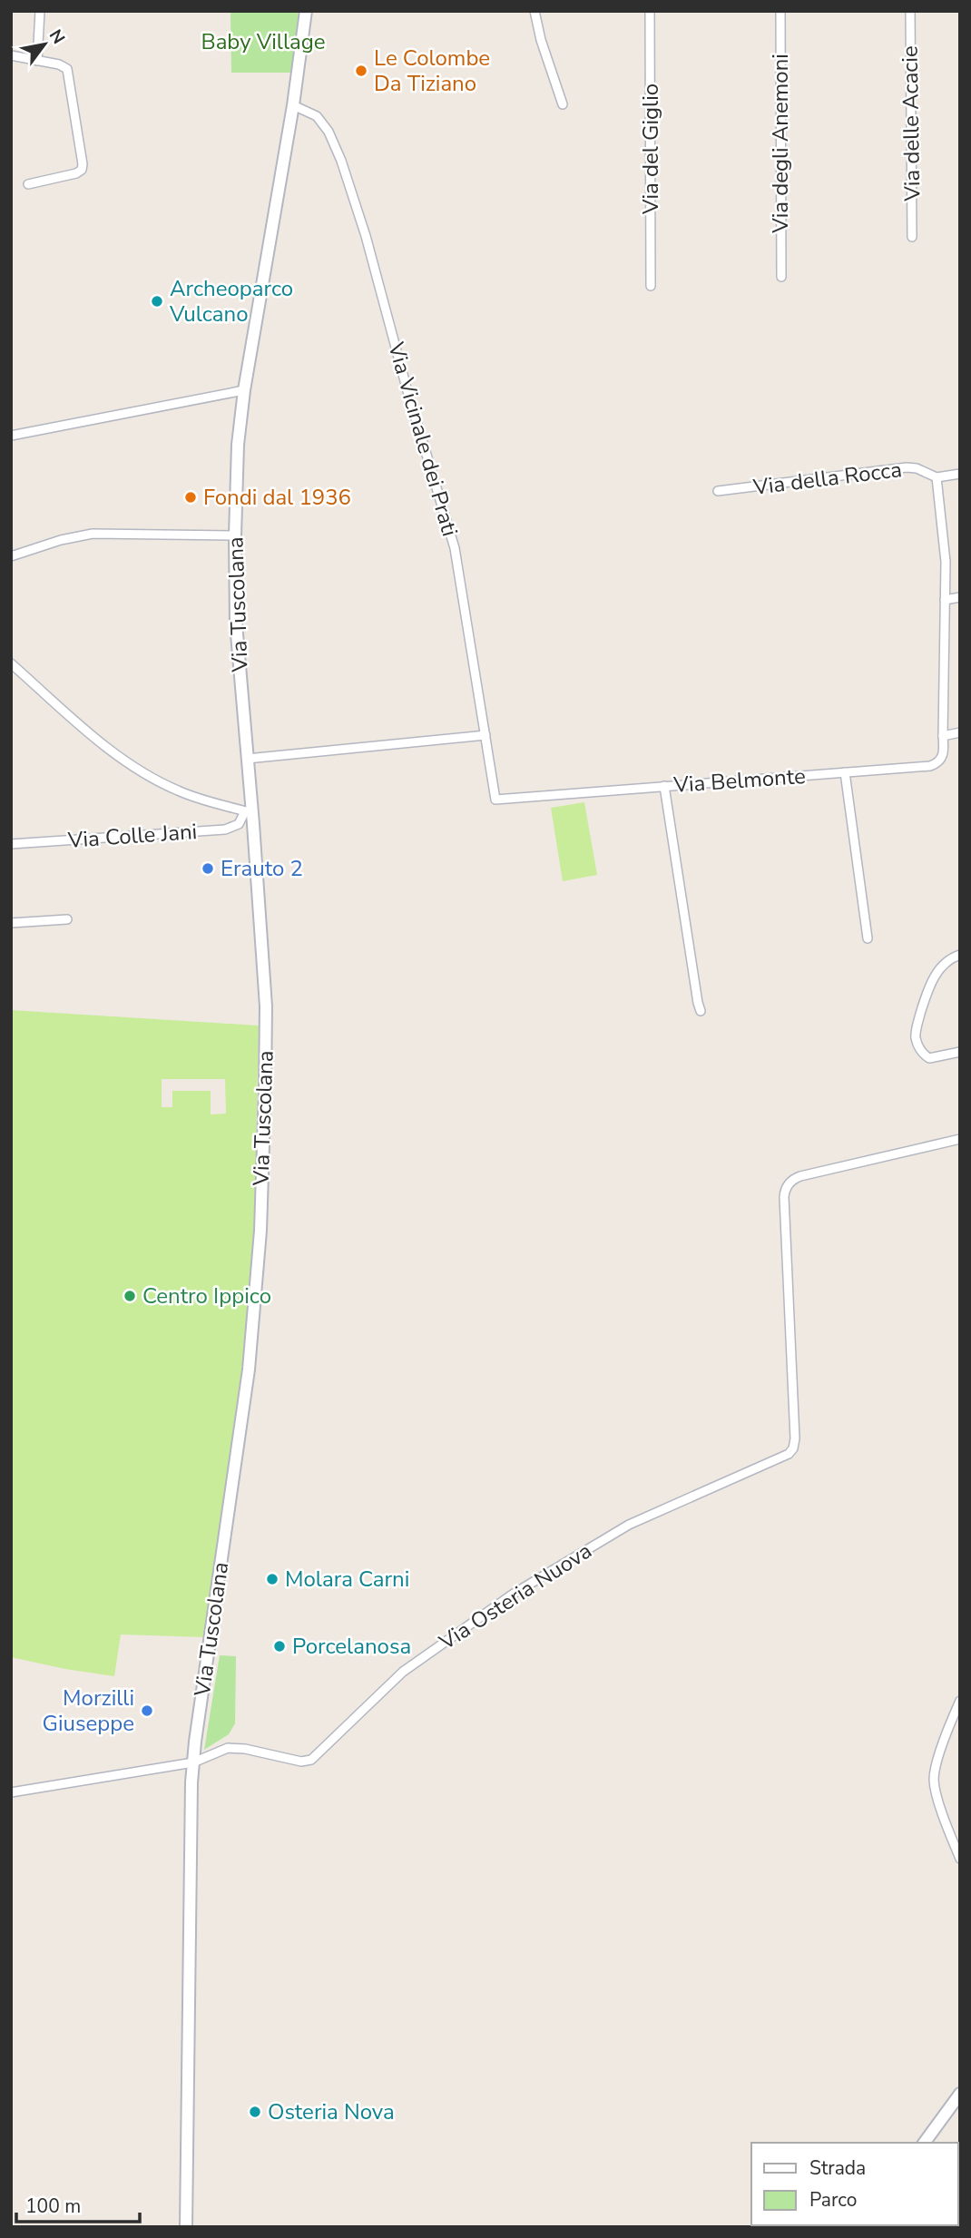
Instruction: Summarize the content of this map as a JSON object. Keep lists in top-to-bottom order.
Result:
{
  "streets": {
    "main road": ["Via Tuscolana"],
    "street": [
      "Via delle Acacie",
      "Via degli Anemoni",
      "Via del Giglio",
      "Via Vicinale dei Prati",
      "Via della Rocca",
      "Via Belmonte",
      "Via Colle Jani",
      "Via Osteria Nuova"
    ]
  },
  "crossings": [
    ["Via Vicinale dei Prati", "Via Tuscolana"],
    ["Via Vicinale dei Prati", "Via Belmonte"],
    ["Via Tuscolana", "Via Colle Jani"],
    ["Via Tuscolana", "Via Osteria Nuova"]
  ],
  "parks": ["Baby Village"],
  "places": [
    "Le Colombe Da Tiziano",
    "Archeoparco Vulcano",
    "Fondi dal 1936",
    "Erauto 2",
    "Centro Ippico",
    "Molara Carni",
    "Porcelanosa",
    "Morzilli Giuseppe",
    "Osteria Nova"
  ],
  "legend": ["Strada", "Parco"],
  "scale_bar": "100 m",
  "north": "top right"
}
